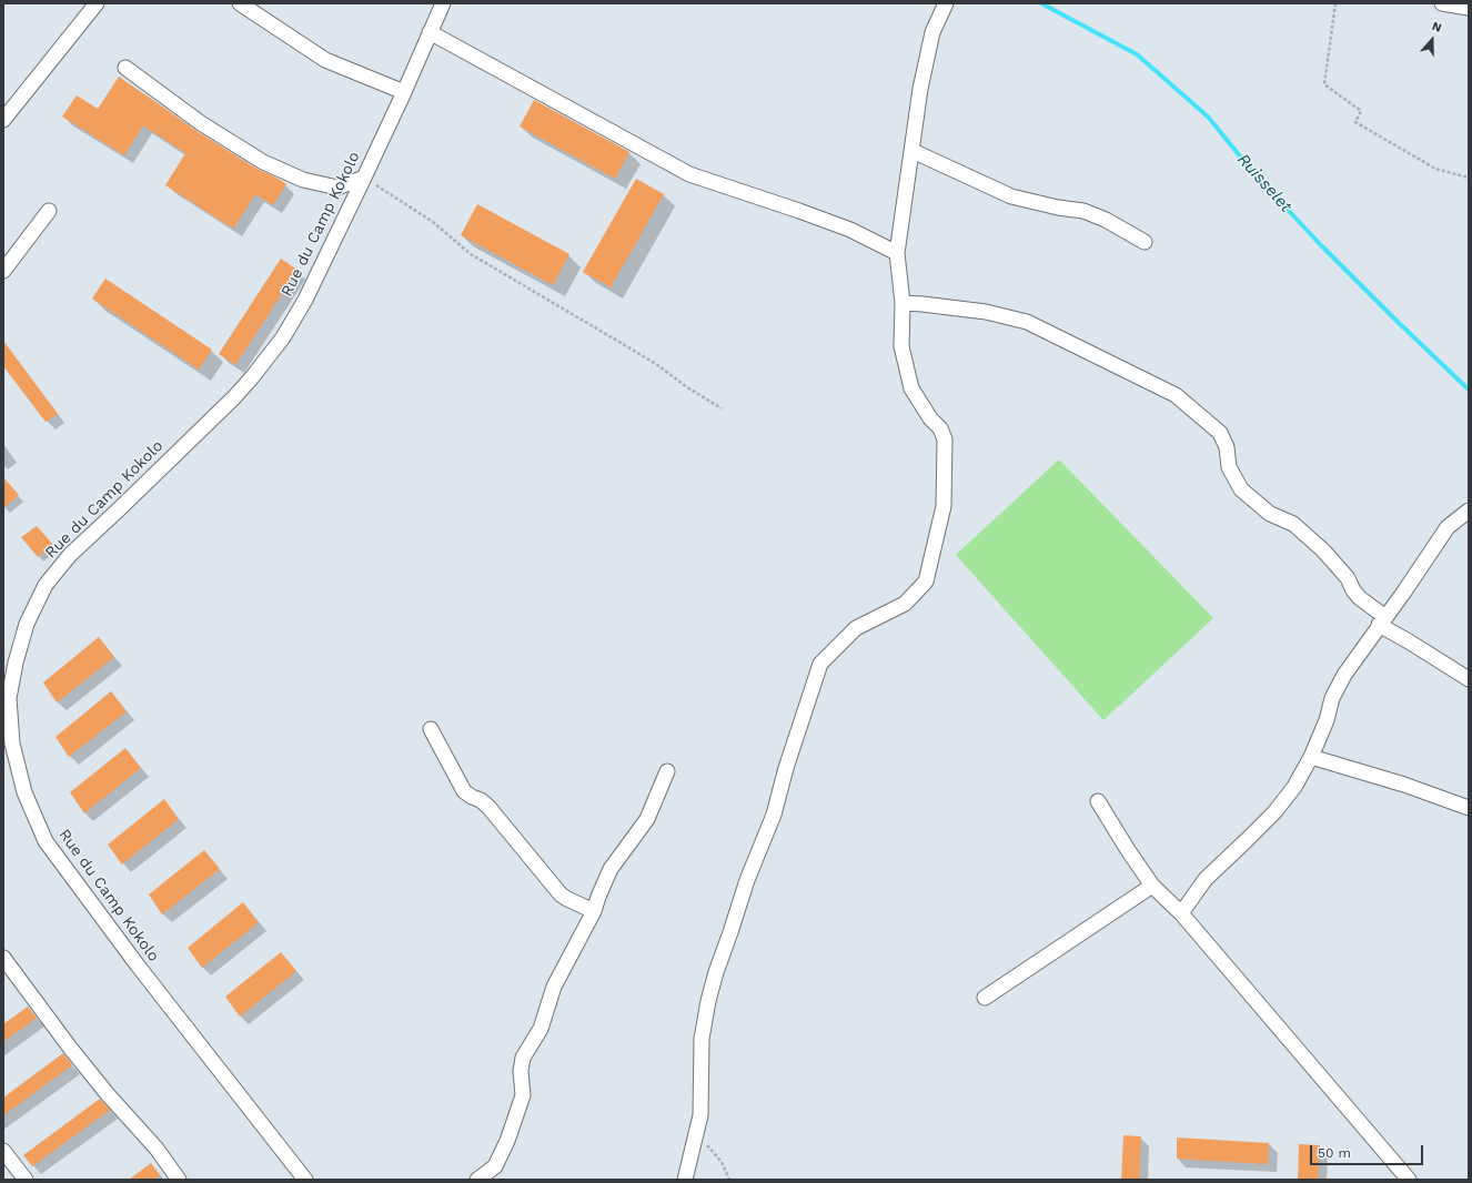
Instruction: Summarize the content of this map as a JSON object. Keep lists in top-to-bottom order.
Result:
{
  "streets": {
    "street": ["Rue du Camp Kokolo"]
  },
  "water": ["Ruisselet"],
  "scale_bar": "50 m",
  "north": "top"
}
